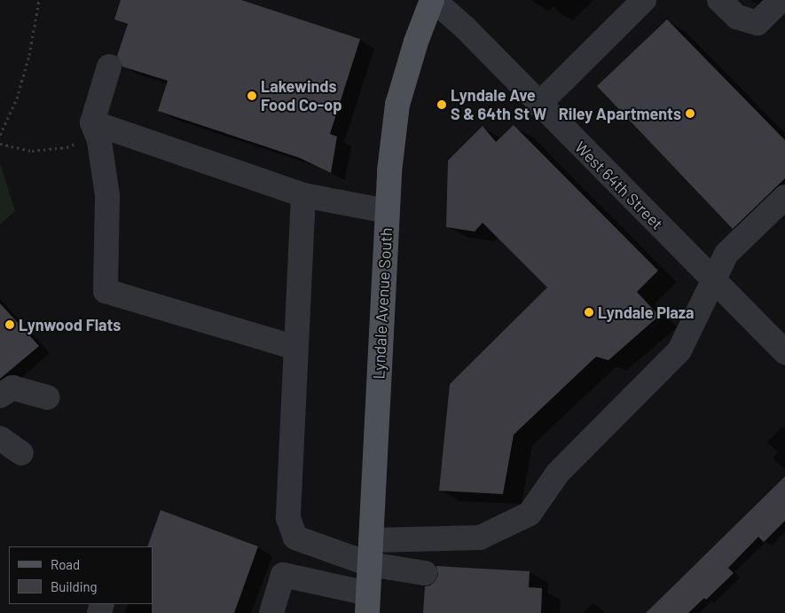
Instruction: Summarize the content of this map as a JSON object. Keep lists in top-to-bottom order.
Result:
{
  "streets": {
    "main road": ["Lyndale Avenue South"],
    "street": ["West 64th Street"]
  },
  "crossings": [
    ["West 64th Street", "Lyndale Avenue South"]
  ],
  "places": [
    "Lakewinds Food Co-op",
    "Lyndale Ave S & 64th St W",
    "Riley Apartments",
    "Lyndale Plaza",
    "Lynwood Flats"
  ],
  "legend": ["Road", "Building"]
}
